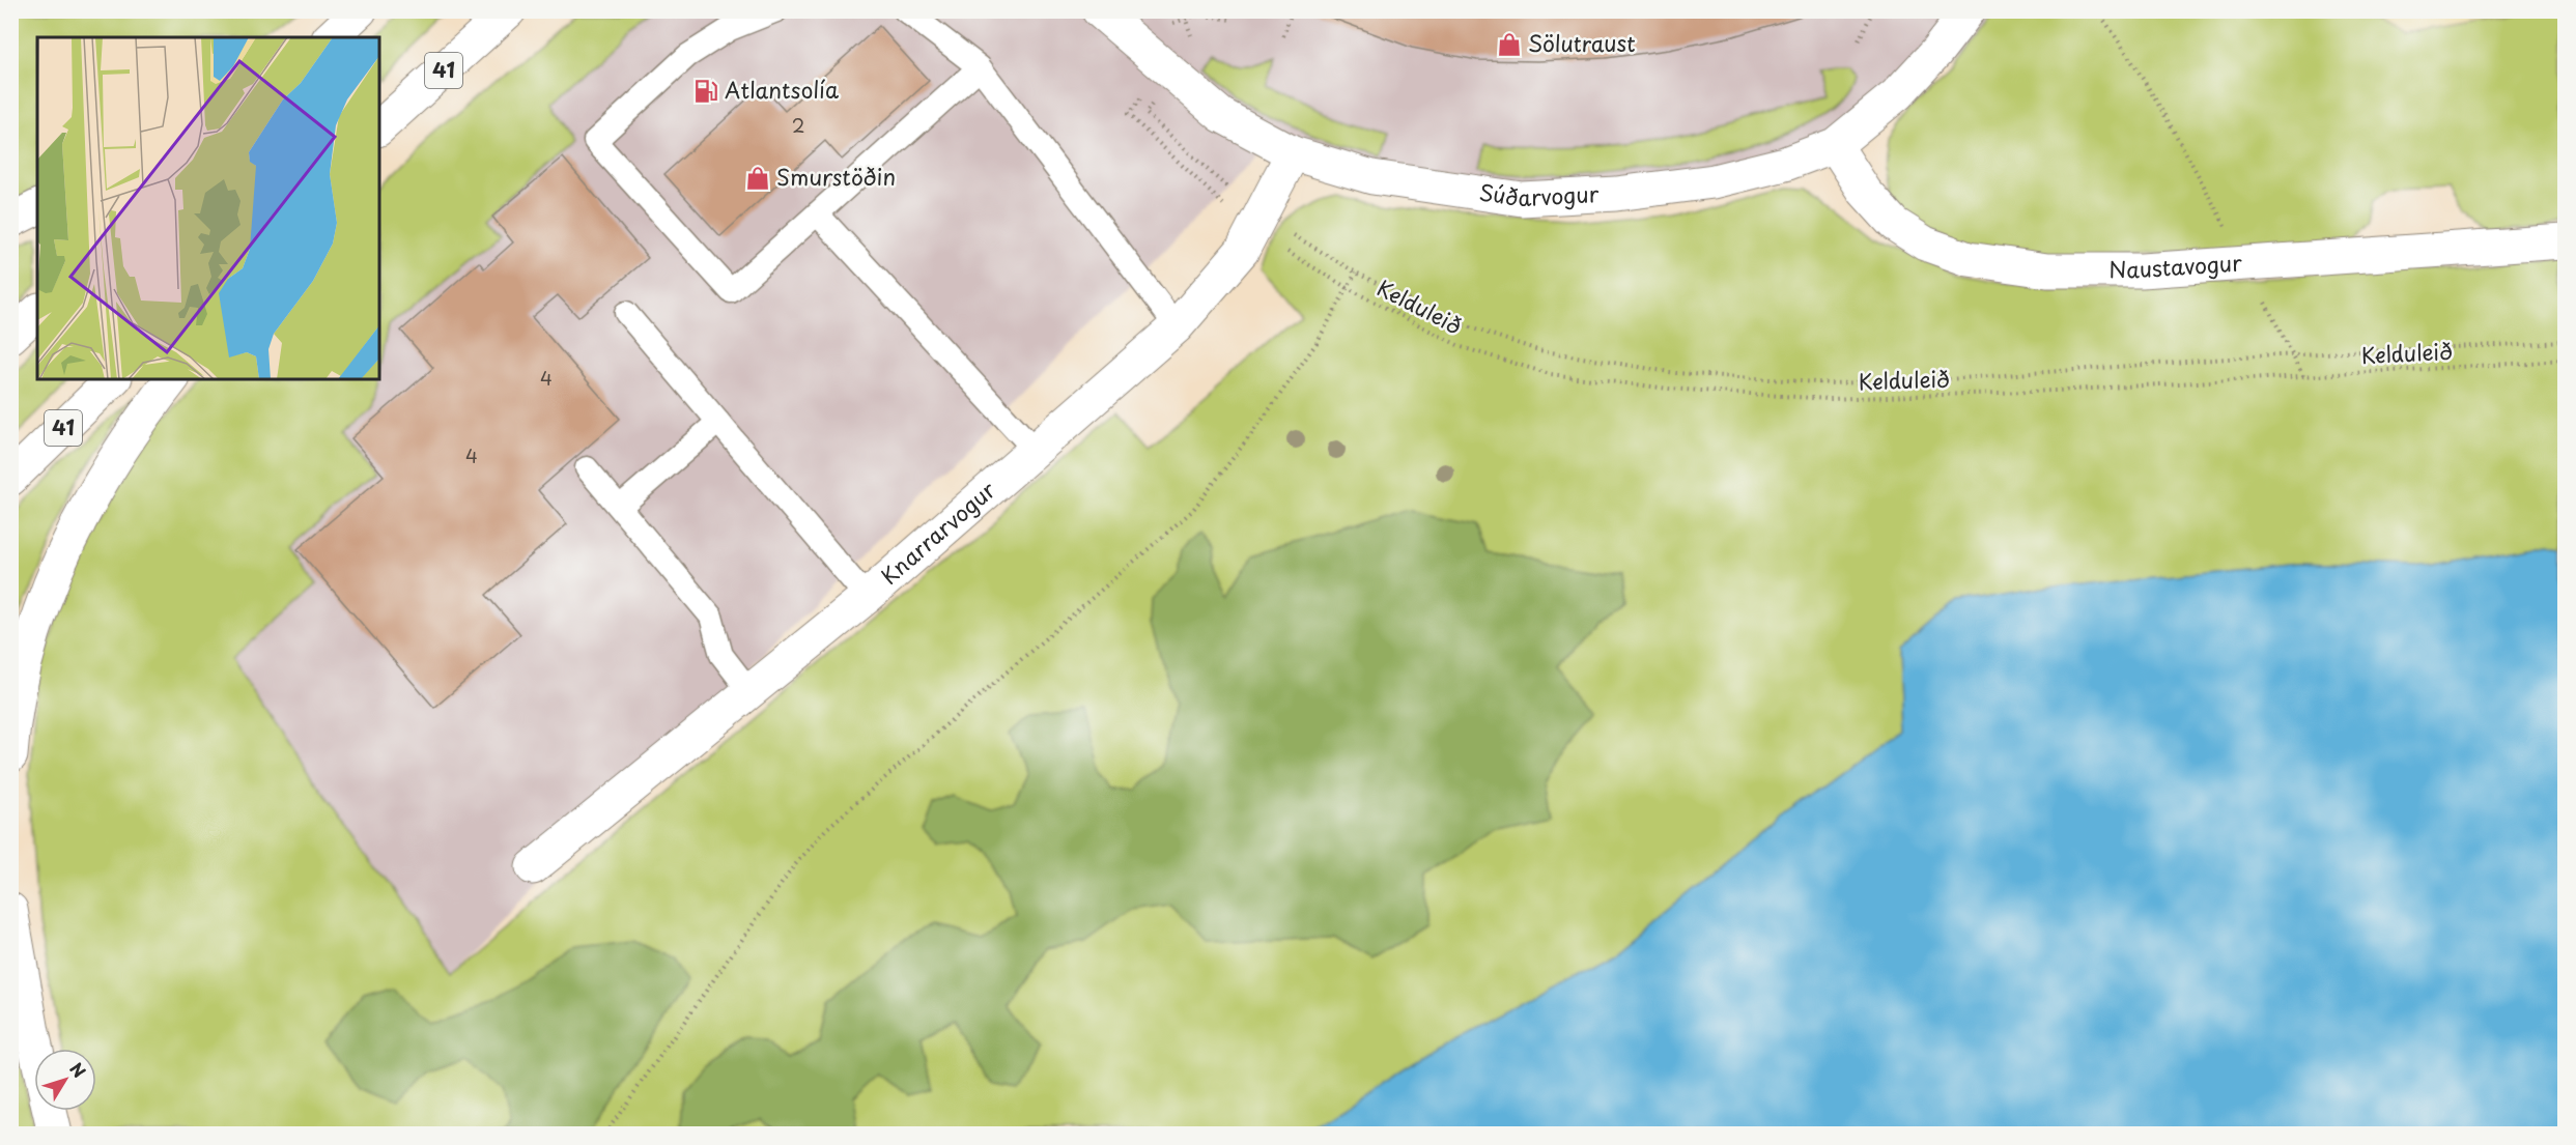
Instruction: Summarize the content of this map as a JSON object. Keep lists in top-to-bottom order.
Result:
{
  "streets": {
    "main road": [
      "41",
      "Súðarvogur",
      "Naustavogur",
      "Knarrarvogur"
    ],
    "path": ["Kelduleið"]
  },
  "crossings": [
    ["Súðarvogur", "Naustavogur"],
    ["Súðarvogur", "Knarrarvogur"]
  ],
  "places": {
    "shop": ["Sölutraust", "Smurstöðin"],
    "fuel station": ["Atlantsolía"]
  },
  "house_numbers": ["2", "4", "4"],
  "north": "top right"
}
